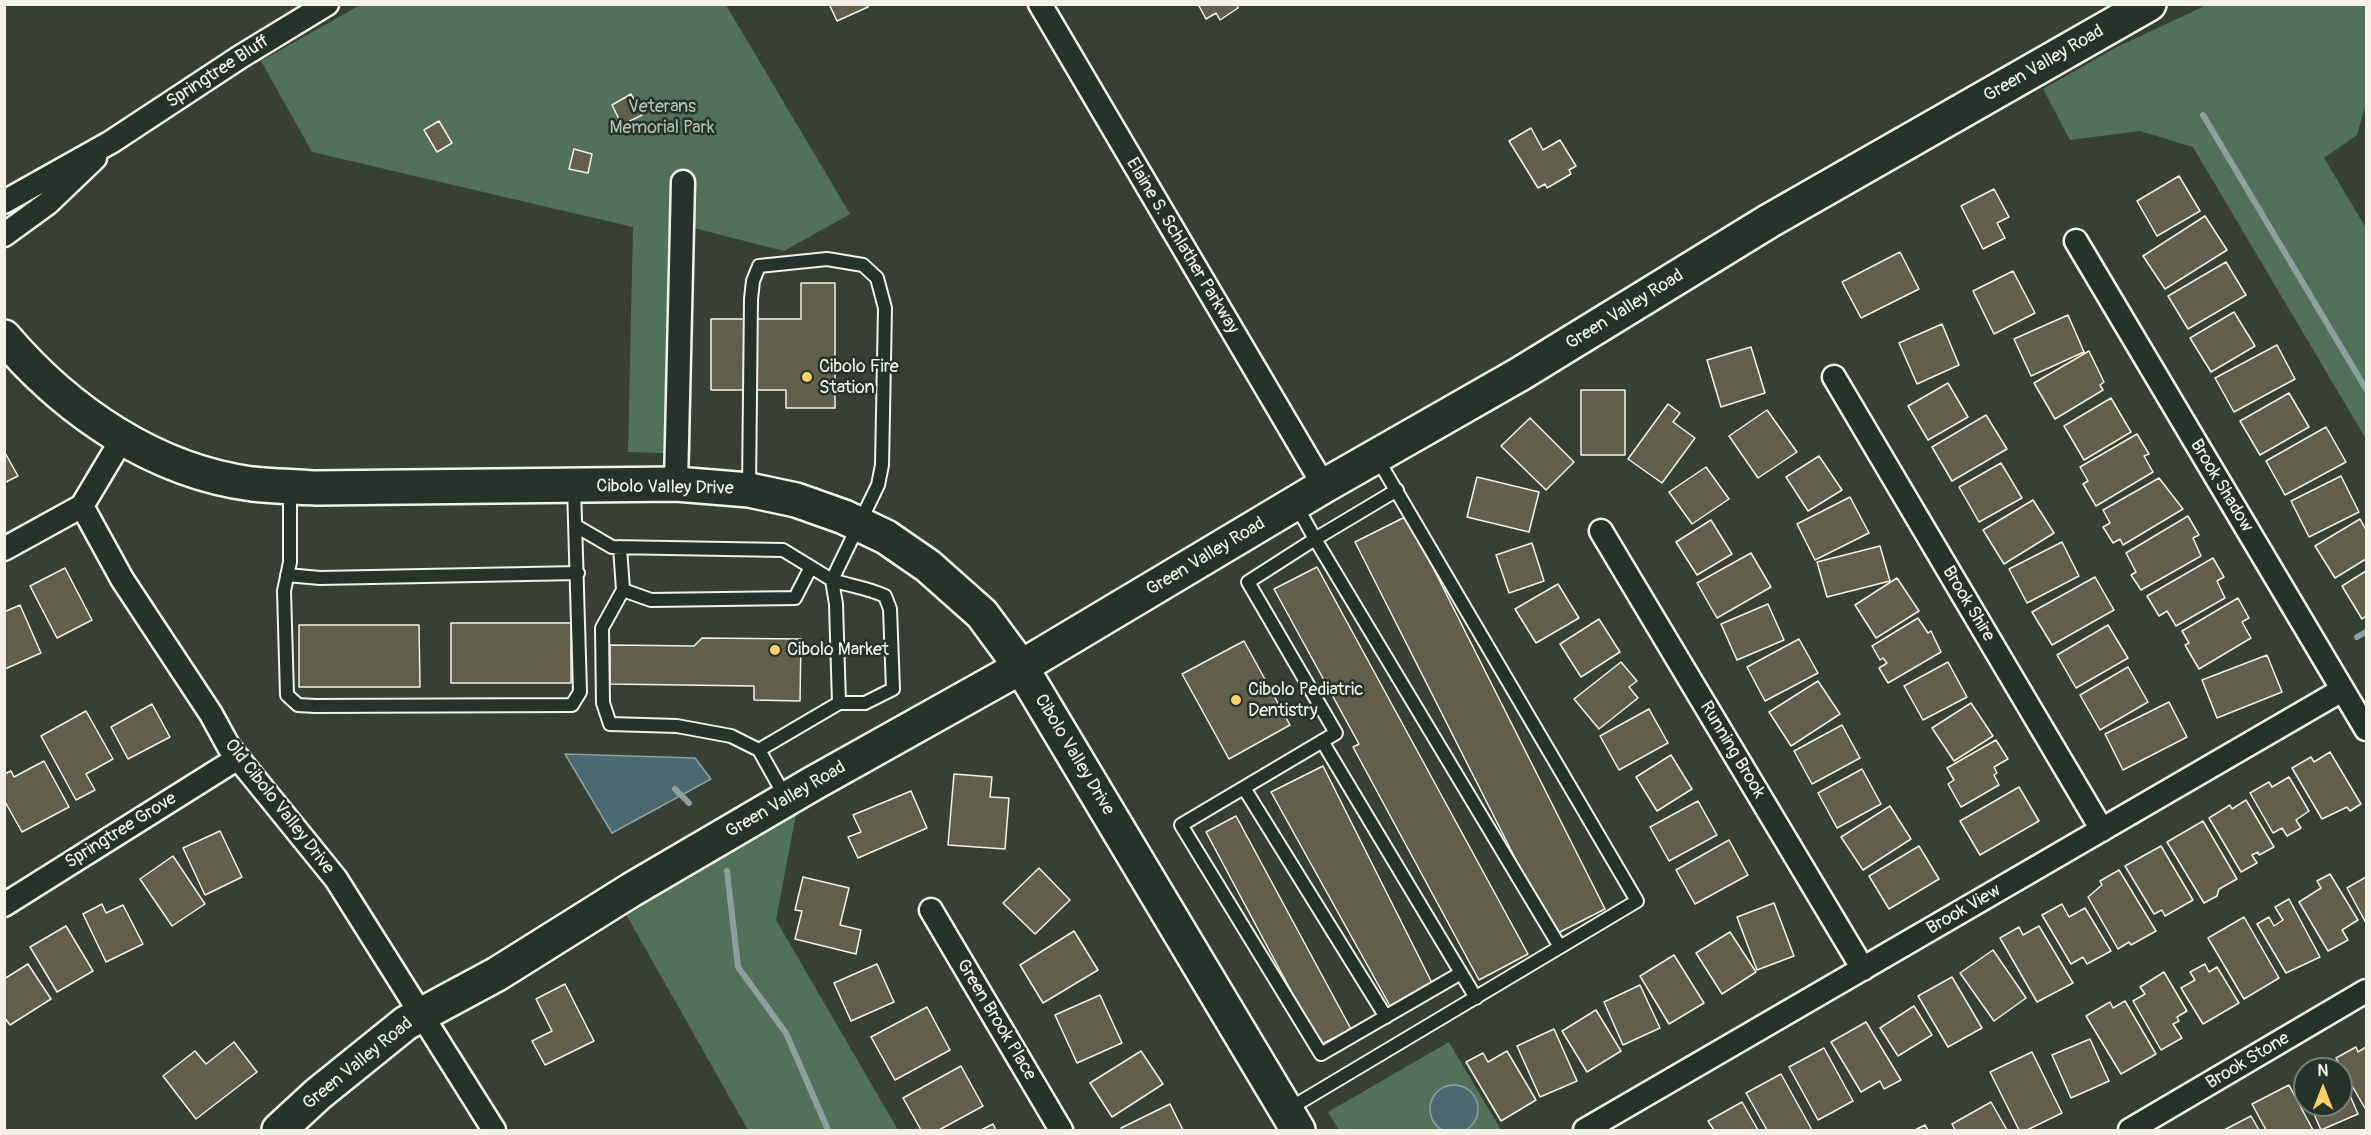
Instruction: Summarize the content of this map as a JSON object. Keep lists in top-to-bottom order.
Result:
{
  "streets": {
    "street": [
      "Green Valley Road",
      "Springtree Bluff",
      "Elaine S. Schlather Parkway",
      "Brook Shadow",
      "Cibolo Valley Drive",
      "Brook Shire",
      "Running Brook",
      "Old Cibolo Valley Drive",
      "Springtree Grove",
      "Brook View",
      "Green Brook Place",
      "Brook Stone"
    ]
  },
  "crossings": [
    ["Green Valley Road", "Elaine S. Schlather Parkway"],
    ["Green Valley Road", "Cibolo Valley Drive"],
    ["Green Valley Road", "Old Cibolo Valley Drive"],
    ["Brook Shadow", "Brook View"],
    ["Brook Shire", "Brook View"],
    ["Running Brook", "Brook View"],
    ["Old Cibolo Valley Drive", "Springtree Grove"]
  ],
  "parks": ["Veterans Memorial Park"],
  "places": ["Cibolo Fire Station", "Cibolo Market", "Cibolo Pediatric Dentistry"],
  "north": "top"
}
